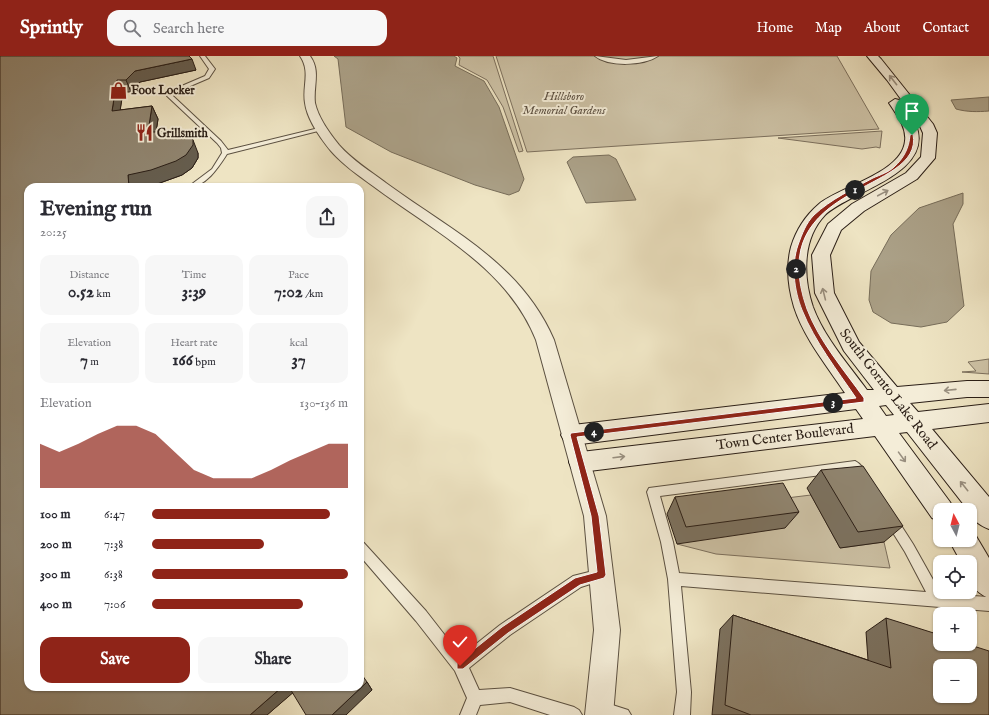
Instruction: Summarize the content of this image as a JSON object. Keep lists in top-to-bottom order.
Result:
{
  "streets": {
    "street": ["South Gornto Lake Road", "Town Center Boulevard"]
  },
  "crossings": [
    ["South Gornto Lake Road", "Town Center Boulevard"]
  ],
  "parks": ["Hillsboro Memorial Gardens"],
  "places": {
    "shop": ["Foot Locker"],
    "restaurant": ["Grillsmith"]
  },
  "north": "top",
  "page": {
    "header": "Sprintly",
    "search": "Search here",
    "nav": [
      "Home",
      "Map",
      "About",
      "Contact"
    ],
    "pins": [
      "1",
      "2",
      "3",
      "4"
    ],
    "heading": ["Evening run", "20:25"],
    "stats": [
      ["Distance", "0.52 km"],
      ["Time", "3:39"],
      ["Pace", "7:02 /km"],
      ["Elevation", "7 m"],
      ["Heart rate", "166 bpm"],
      ["kcal", "37"]
    ],
    "chart": ["Elevation", "130–136 m"],
    "list": [
      {
        "name": "100 m",
        "note": "6:47"
      },
      {
        "name": "200 m",
        "note": "7:38"
      },
      {
        "name": "300 m",
        "note": "6:38"
      },
      {
        "name": "400 m",
        "note": "7:06"
      }
    ],
    "map_buttons": ["+", "−"],
    "buttons": ["Save", "Share"]
  }
}
